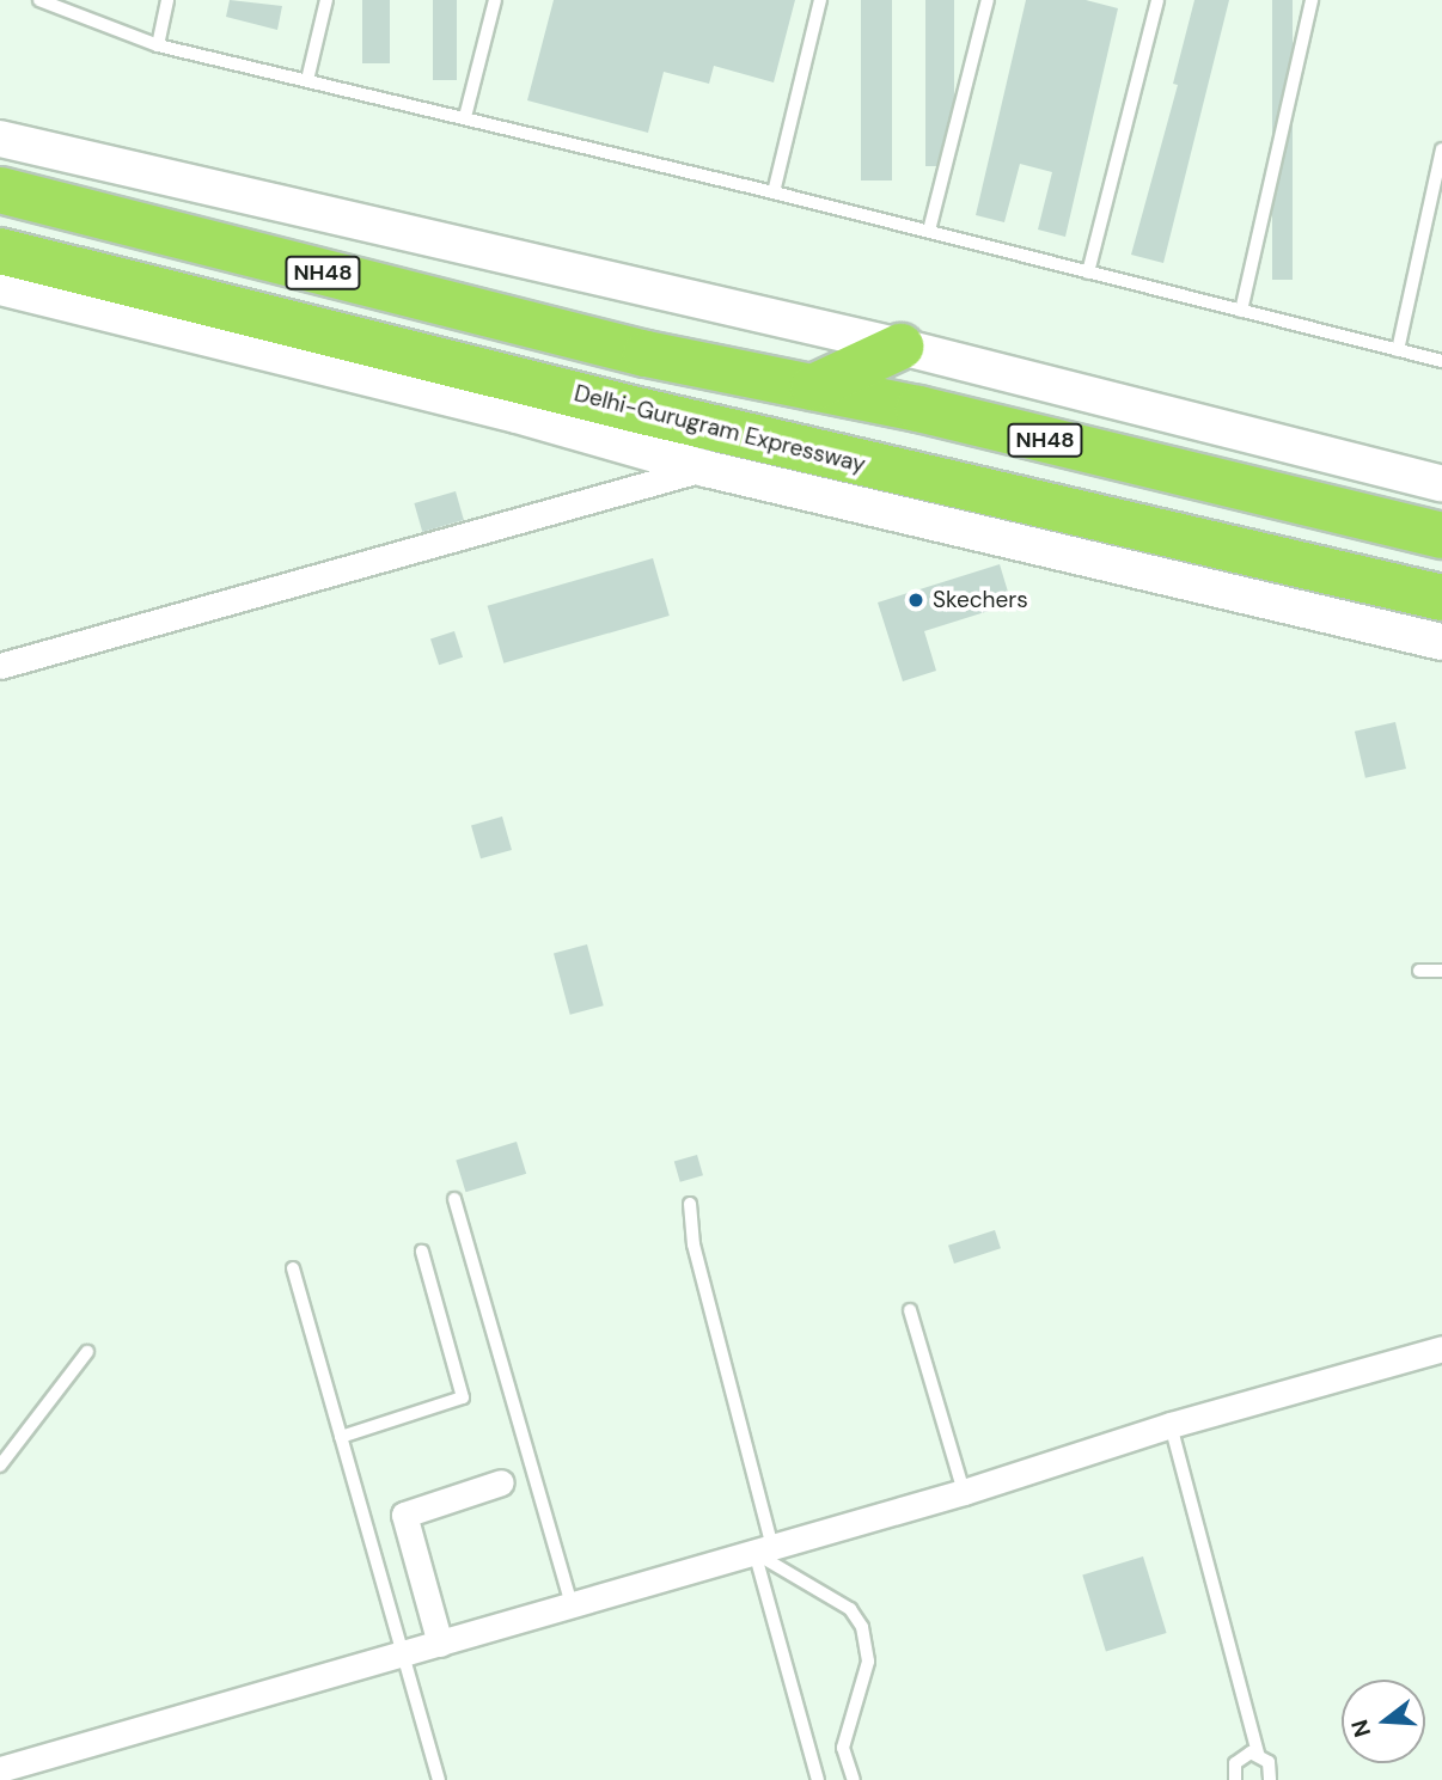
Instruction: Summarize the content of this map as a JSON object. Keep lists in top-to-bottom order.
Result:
{
  "streets": {
    "highway": ["NH48", "Delhi-Gurugram Expressway"]
  },
  "places": ["Skechers"],
  "north": "left"
}
